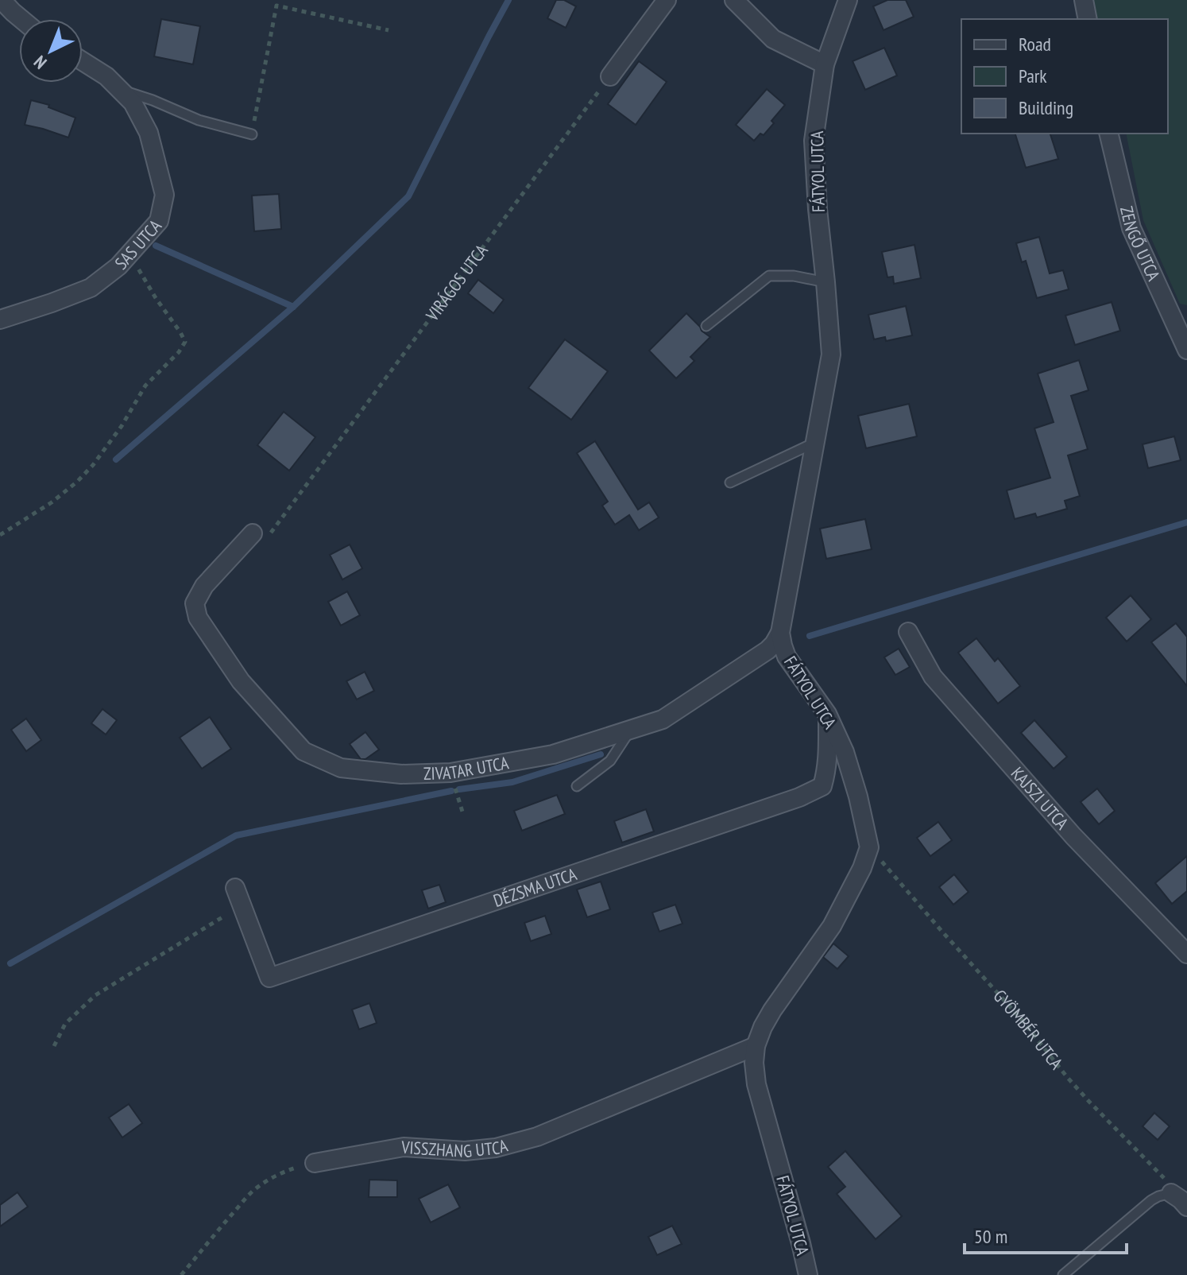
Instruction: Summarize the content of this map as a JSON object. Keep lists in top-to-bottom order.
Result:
{
  "streets": {
    "street": [
      "FÁTYOL UTCA",
      "SAS UTCA",
      "ZENGŐ UTCA",
      "ZIVATAR UTCA",
      "KAJSZI UTCA",
      "DÉZSMA UTCA",
      "VISSZHANG UTCA"
    ],
    "path": ["VIRÁGOS UTCA", "GYÖMBÉR UTCA"]
  },
  "crossings": [
    ["FÁTYOL UTCA", "ZIVATAR UTCA"],
    ["FÁTYOL UTCA", "DÉZSMA UTCA"],
    ["FÁTYOL UTCA", "GYÖMBÉR UTCA"],
    ["FÁTYOL UTCA", "VISSZHANG UTCA"],
    ["VIRÁGOS UTCA", "ZIVATAR UTCA"]
  ],
  "legend": ["Road", "Park", "Building"],
  "scale_bar": "50 m",
  "north": "bottom left"
}
